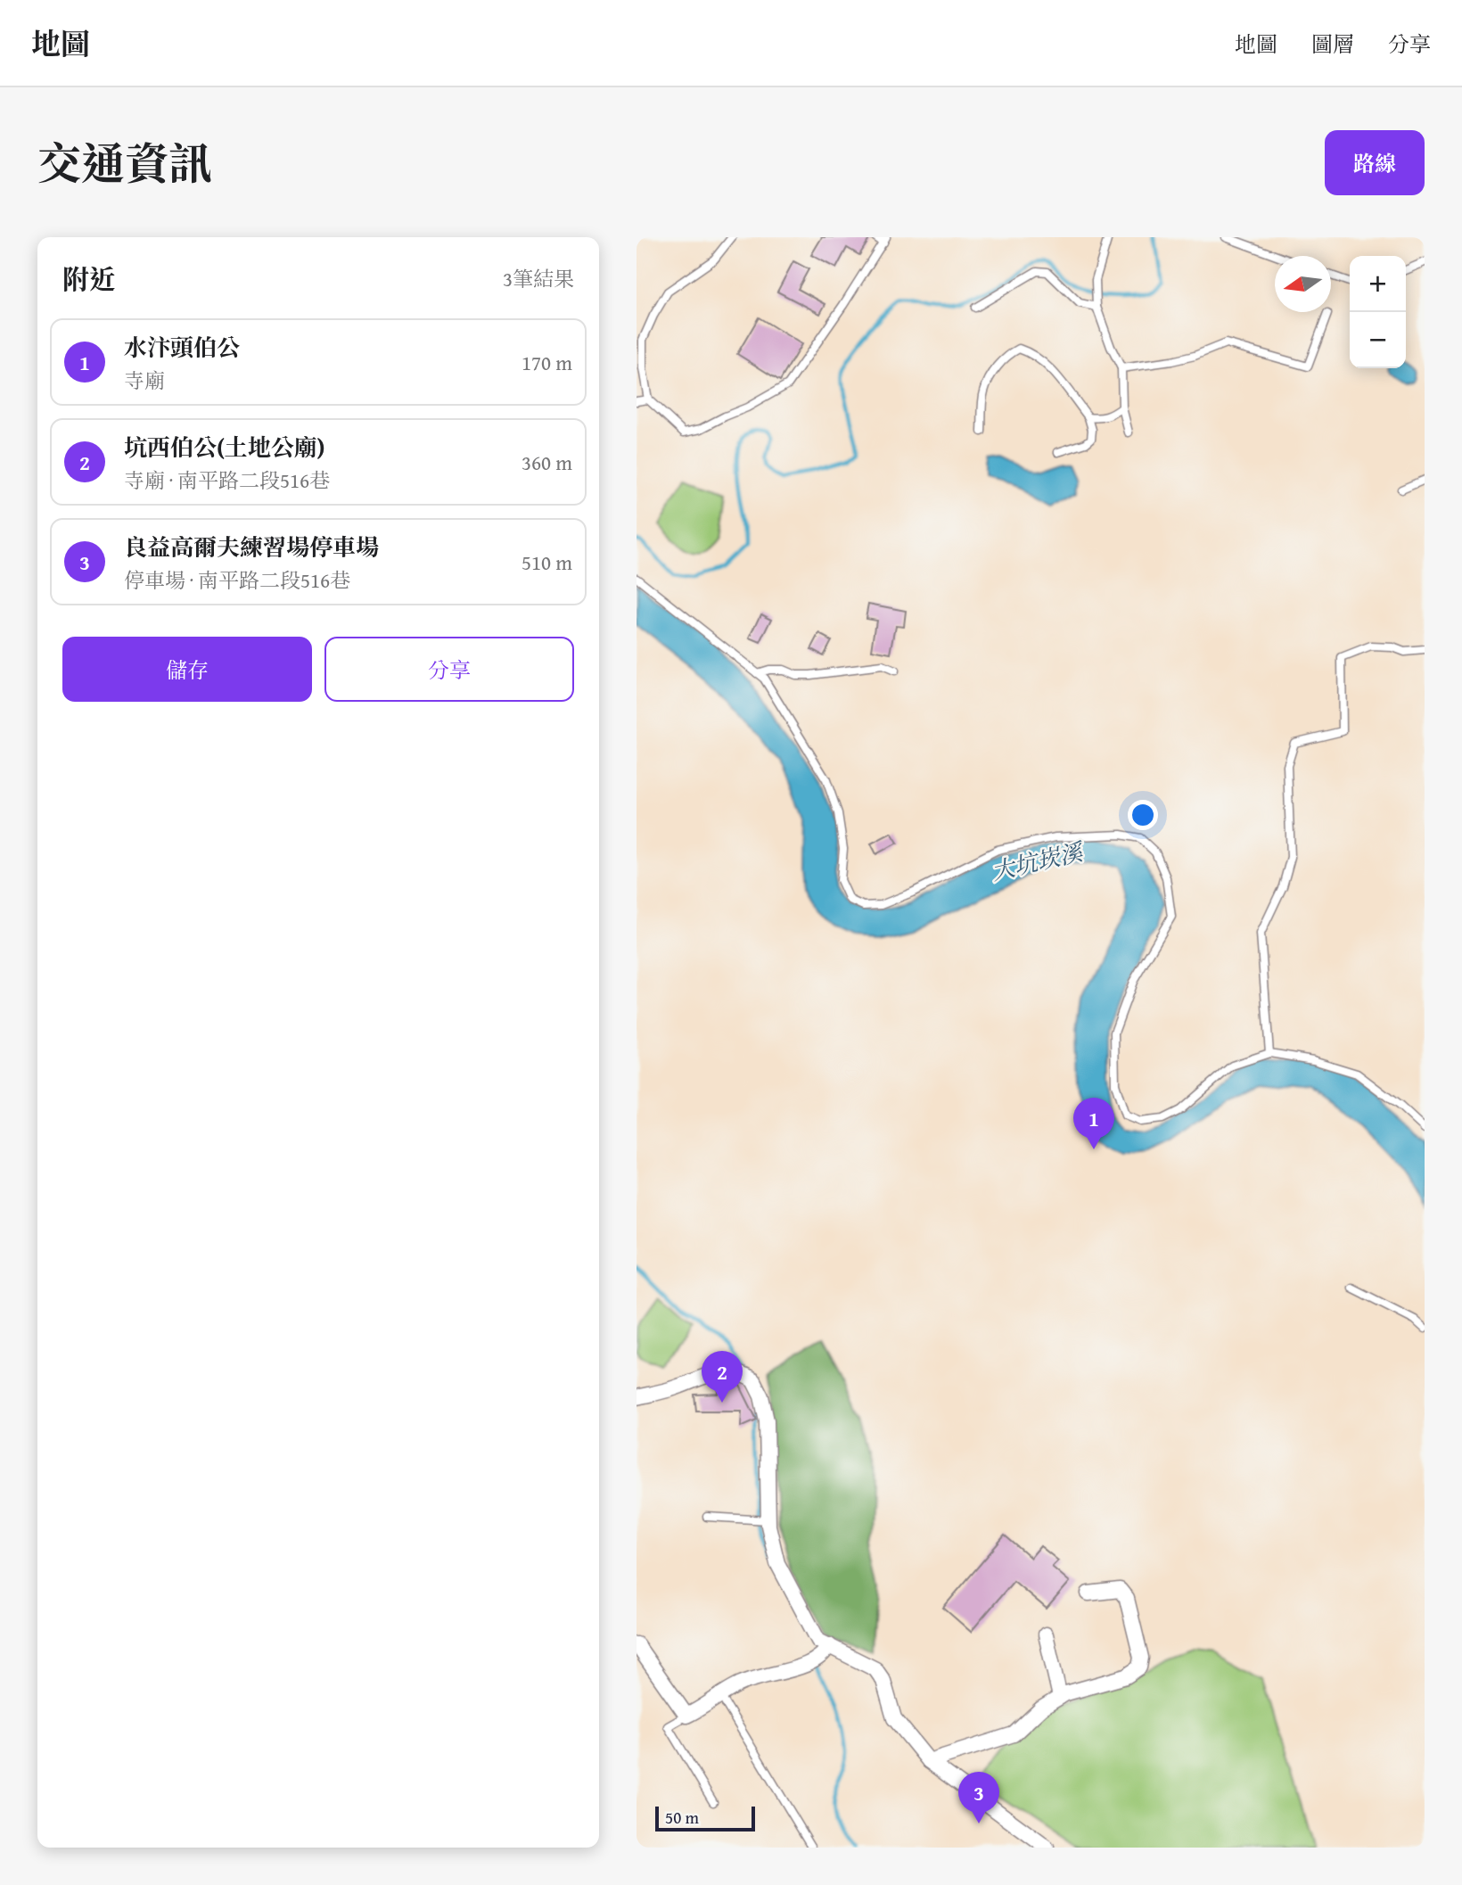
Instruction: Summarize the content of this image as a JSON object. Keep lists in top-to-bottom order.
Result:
{
  "water": ["大坑崁溪"],
  "scale_bar": "50 m",
  "north": "left",
  "page": {
    "header": "地圖",
    "nav": ["地圖", "圖層", "分享"],
    "title": "交通資訊",
    "buttons": [
      "路線",
      ["儲存", "分享"]
    ],
    "heading": ["附近", "3筆結果"],
    "map_buttons": ["+", "−"],
    "list": [
      {
        "mark": "1",
        "name": "水汴頭伯公",
        "note": "寺廟",
        "value": "170 m"
      },
      {
        "mark": "2",
        "name": "坑西伯公(土地公廟)",
        "note": "寺廟 · 南平路二段516巷",
        "value": "360 m"
      },
      {
        "mark": "3",
        "name": "良益高爾夫練習場停車場",
        "note": "停車場 · 南平路二段516巷",
        "value": "510 m"
      }
    ],
    "pins": ["1", "2", "3"],
    "scale": "50 m"
  }
}
